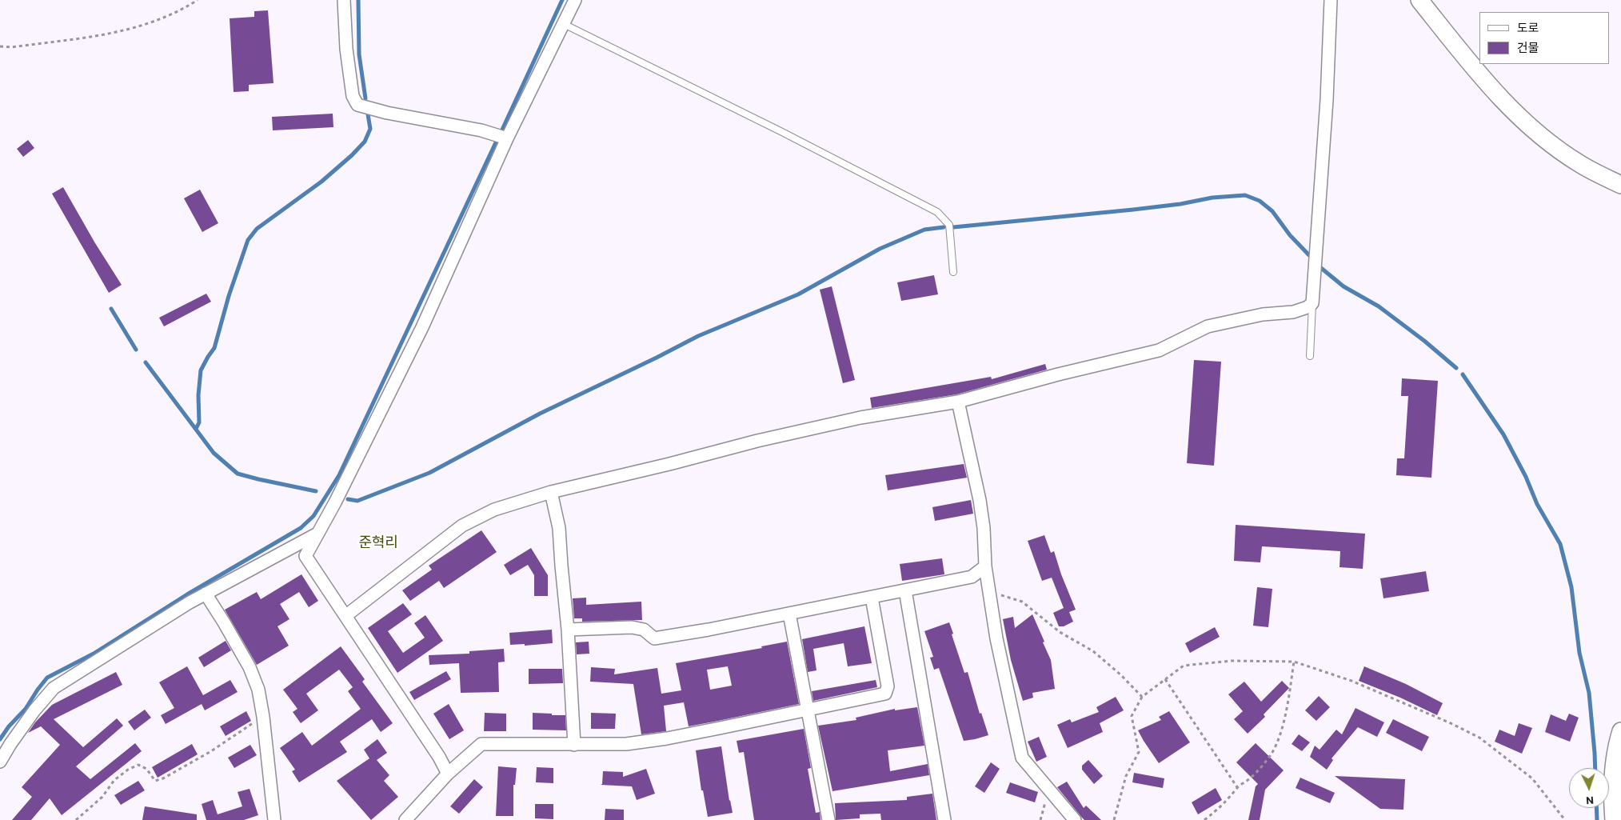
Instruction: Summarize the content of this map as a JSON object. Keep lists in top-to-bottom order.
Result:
{
  "districts": ["준혁리"],
  "legend": ["도로", "건물"],
  "north": "bottom"
}
